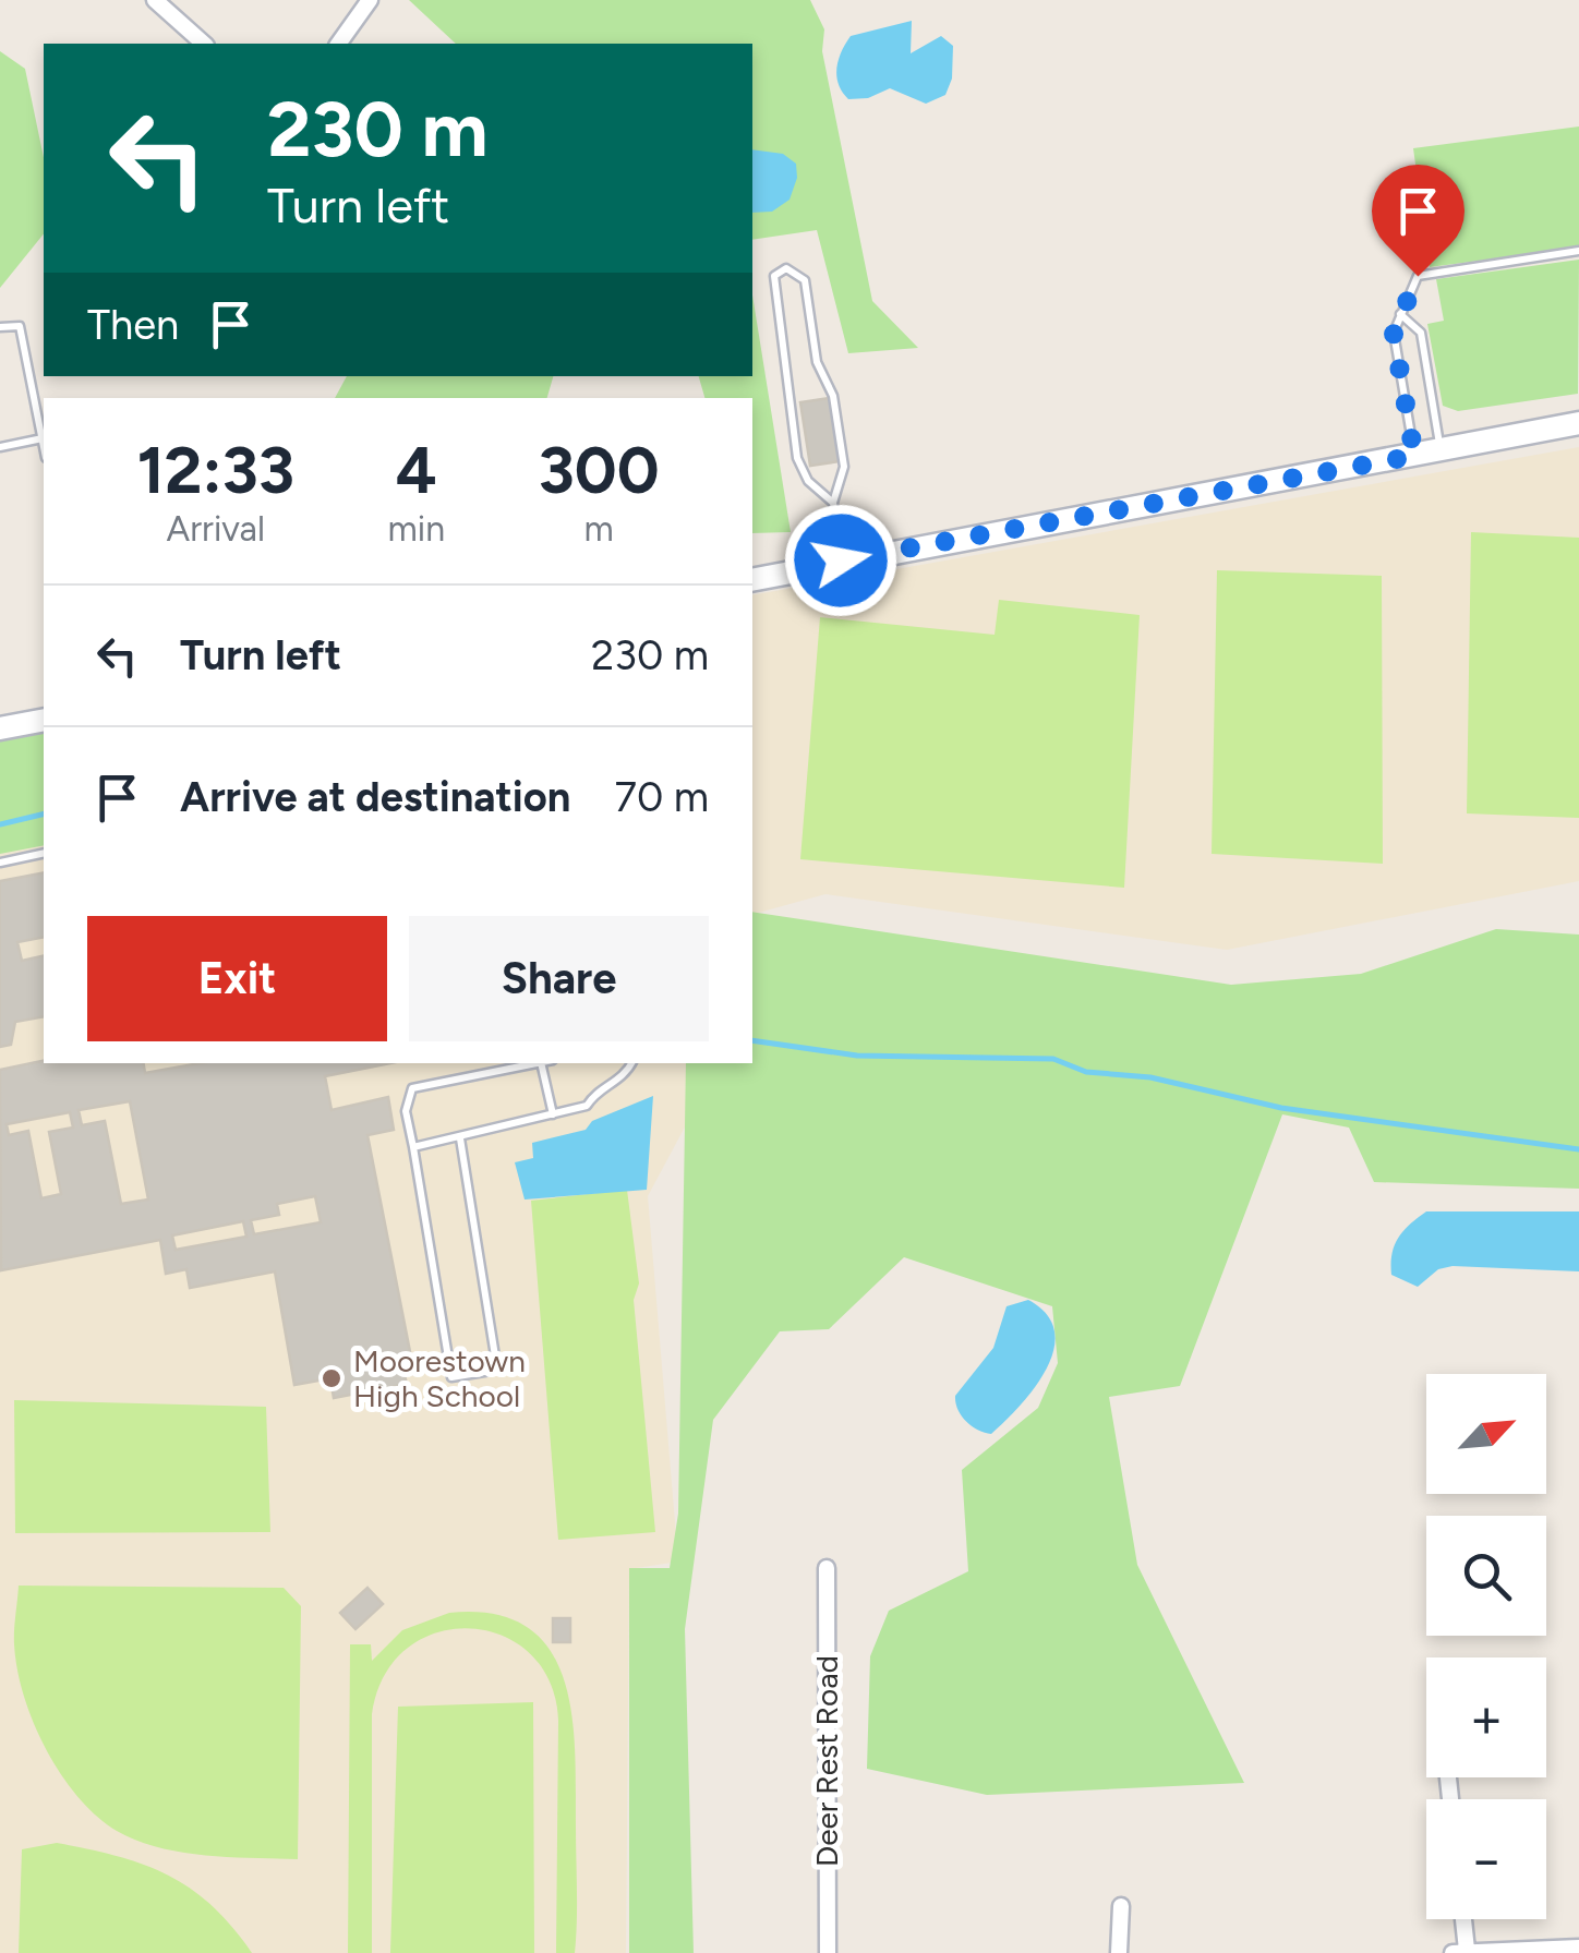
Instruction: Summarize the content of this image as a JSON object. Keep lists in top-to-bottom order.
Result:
{
  "streets": {
    "street": ["Deer Rest Road"]
  },
  "places": ["Moorestown High School"],
  "north": "top right",
  "page": {
    "turn": ["230 m", "Turn left"],
    "then": "Then",
    "eta": [
      "12:33",
      "Arrival",
      "4",
      "min",
      "300",
      "m"
    ],
    "list": [
      {
        "name": "Turn left",
        "value": "230 m"
      },
      {
        "name": "Arrive at destination",
        "value": "70 m"
      }
    ],
    "buttons": ["Exit", "Share"],
    "map_buttons": ["+", "−"]
  }
}
